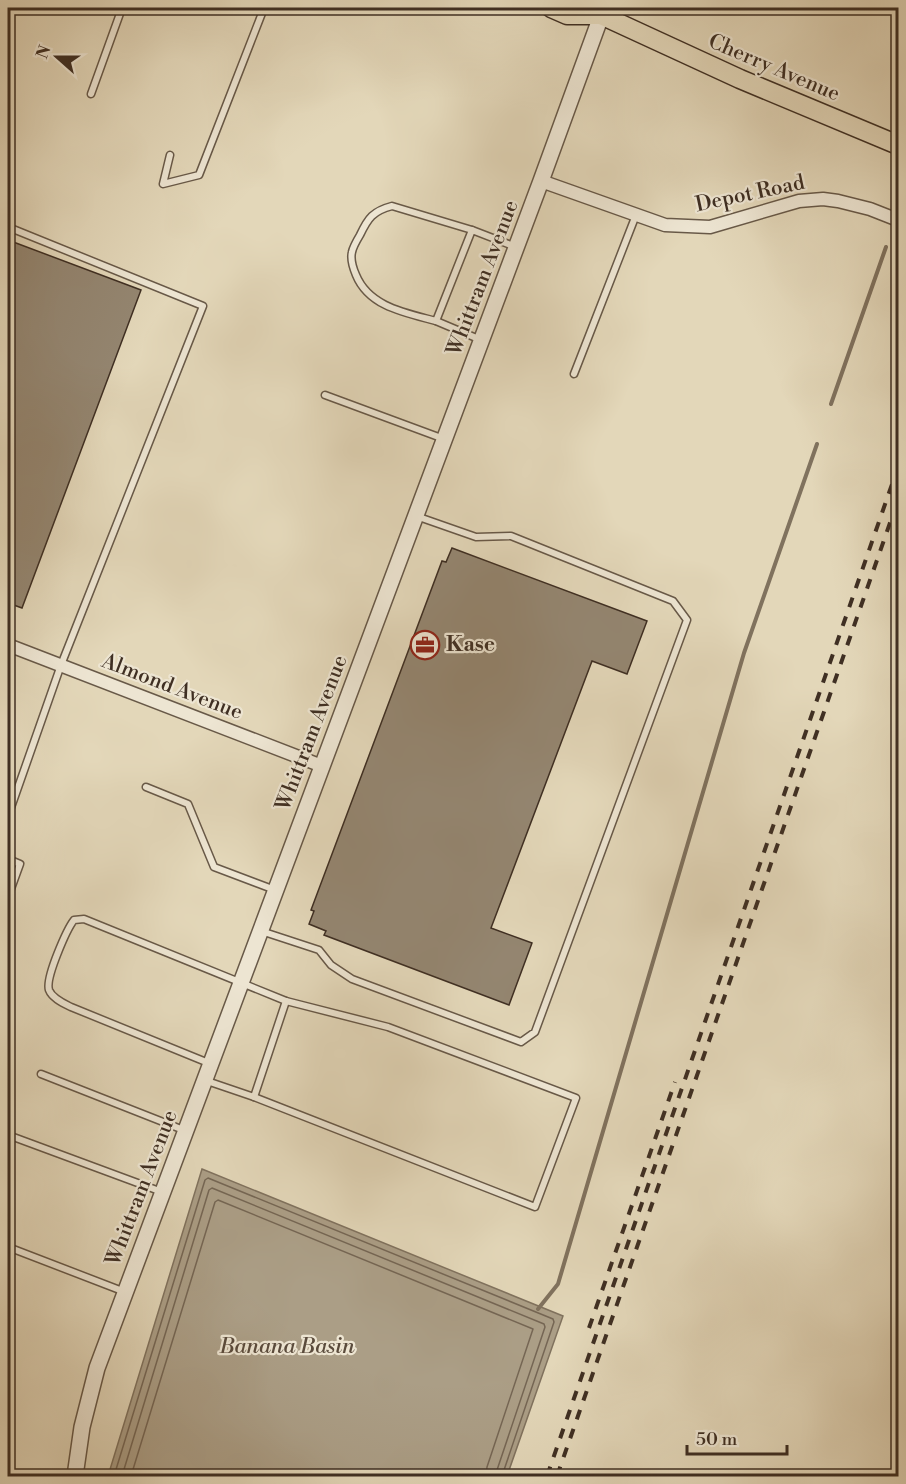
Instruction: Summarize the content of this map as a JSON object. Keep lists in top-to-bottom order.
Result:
{
  "streets": {
    "main road": ["Cherry Avenue"],
    "street": ["Depot Road", "Whittram Avenue", "Almond Avenue"]
  },
  "crossings": [
    ["Cherry Avenue", "Whittram Avenue"],
    ["Depot Road", "Whittram Avenue"],
    ["Whittram Avenue", "Almond Avenue"]
  ],
  "water": ["Banana Basin"],
  "places": {
    "office": ["Kase"]
  },
  "scale_bar": "50 m",
  "north": "left"
}
